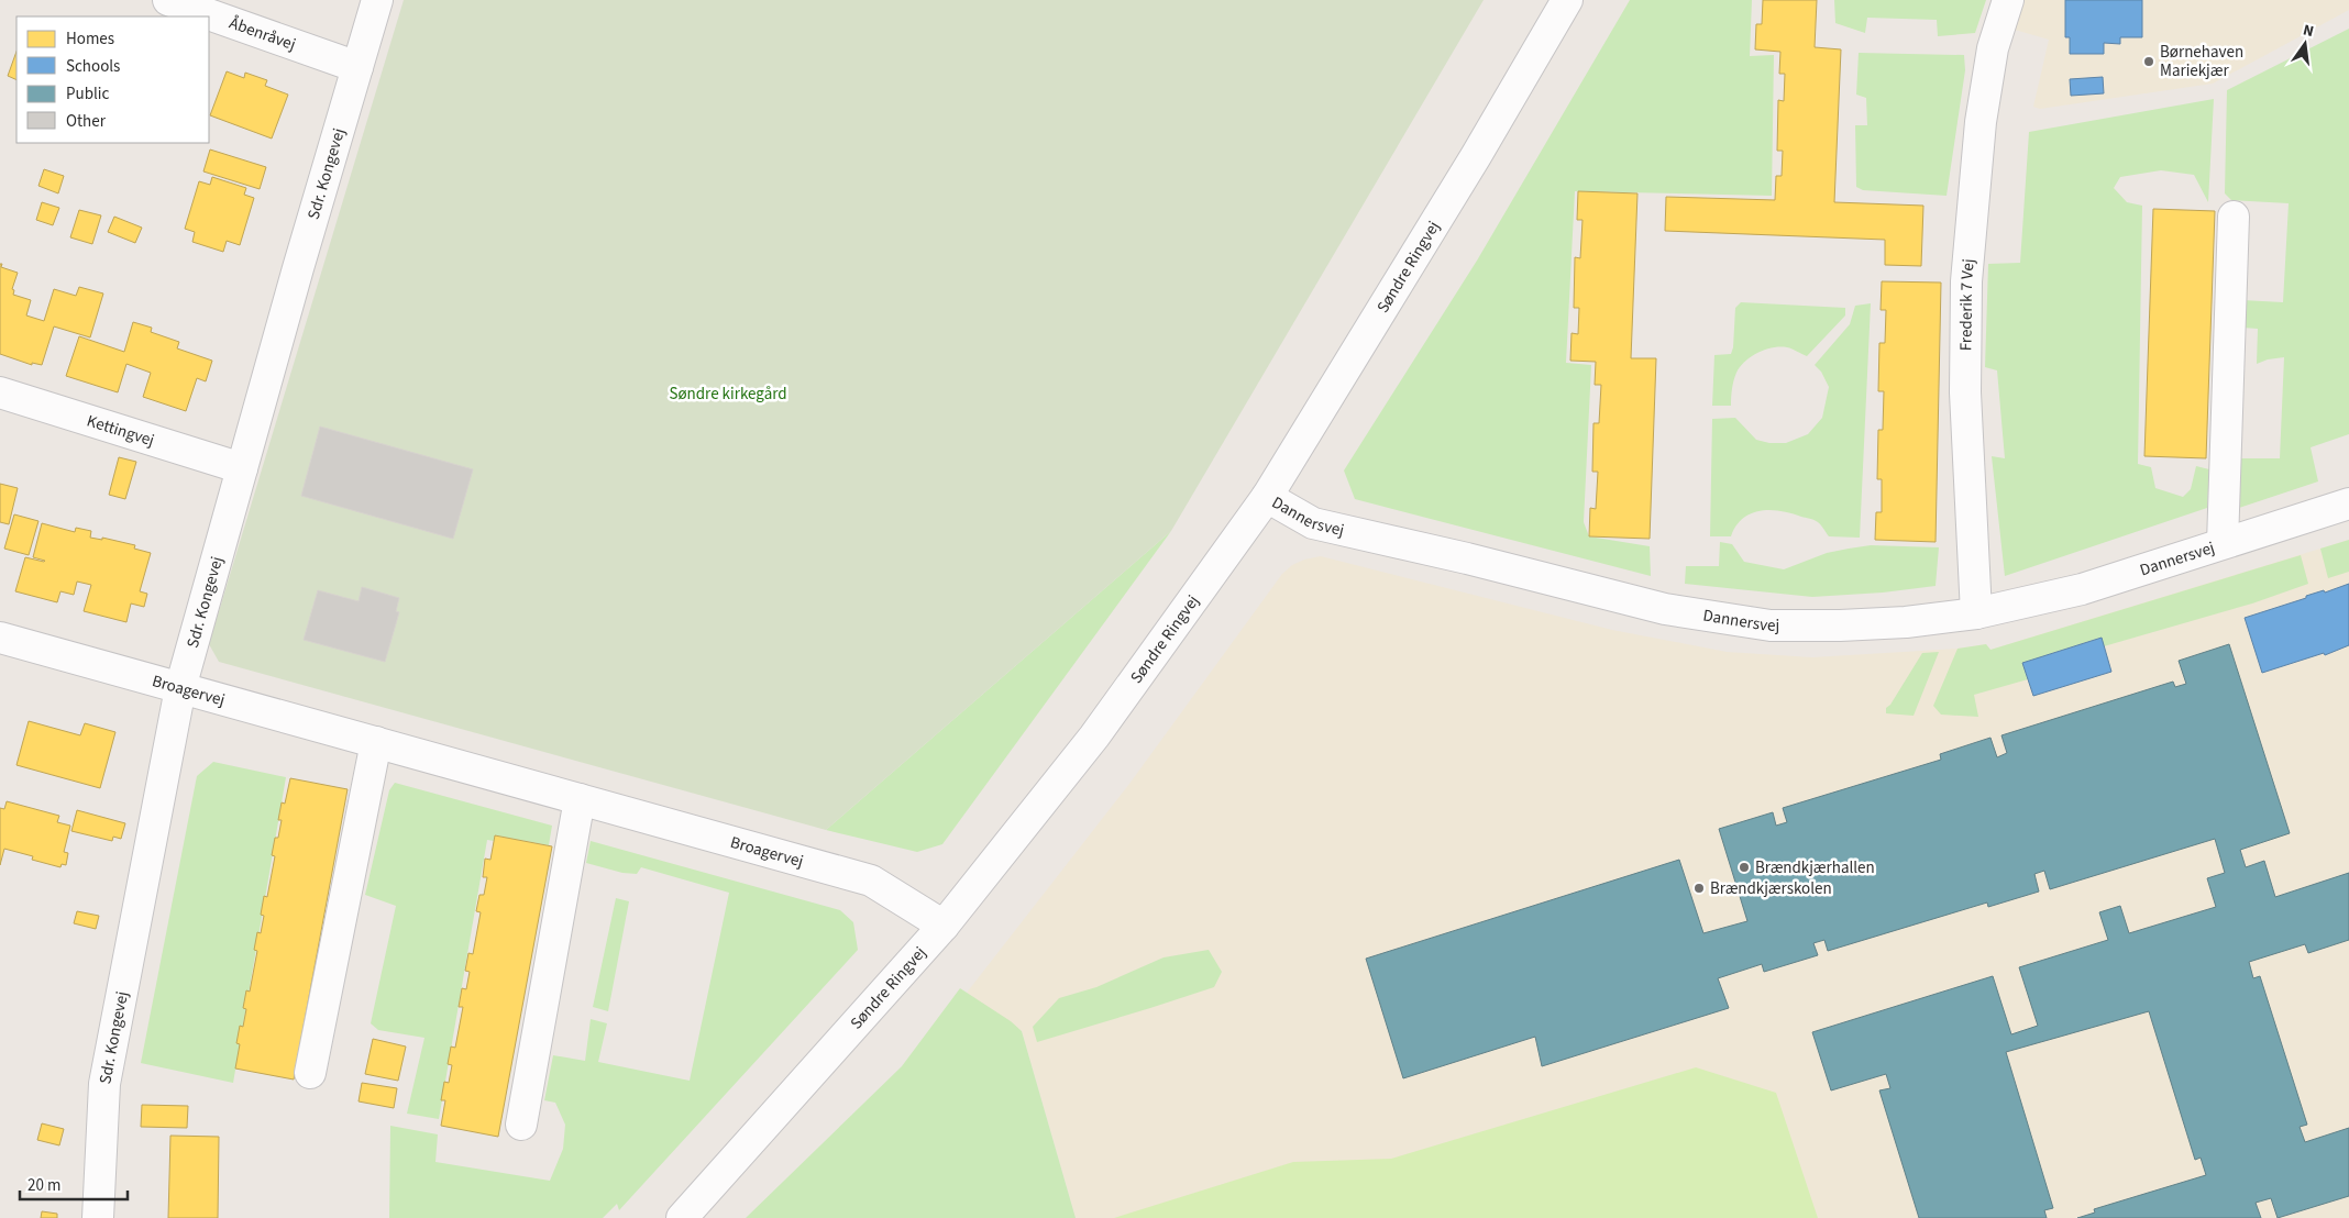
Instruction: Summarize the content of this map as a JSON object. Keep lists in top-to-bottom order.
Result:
{
  "streets": {
    "street": [
      "Åbenråvej",
      "Sdr. Kongevej",
      "Søndre Ringvej",
      "Frederik 7 Vej",
      "Kettingvej",
      "Dannersvej",
      "Broagervej"
    ]
  },
  "crossings": [
    ["Åbenråvej", "Sdr. Kongevej"],
    ["Sdr. Kongevej", "Kettingvej"],
    ["Sdr. Kongevej", "Broagervej"],
    ["Søndre Ringvej", "Dannersvej"],
    ["Søndre Ringvej", "Broagervej"],
    ["Frederik 7 Vej", "Dannersvej"]
  ],
  "parks": ["Søndre kirkegård"],
  "places": ["Børnehaven Mariekjær", "Brændkjærhallen", "Brændkjærskolen"],
  "legend": [
    "Homes",
    "Schools",
    "Public",
    "Other"
  ],
  "scale_bar": "20 m",
  "north": "top"
}
